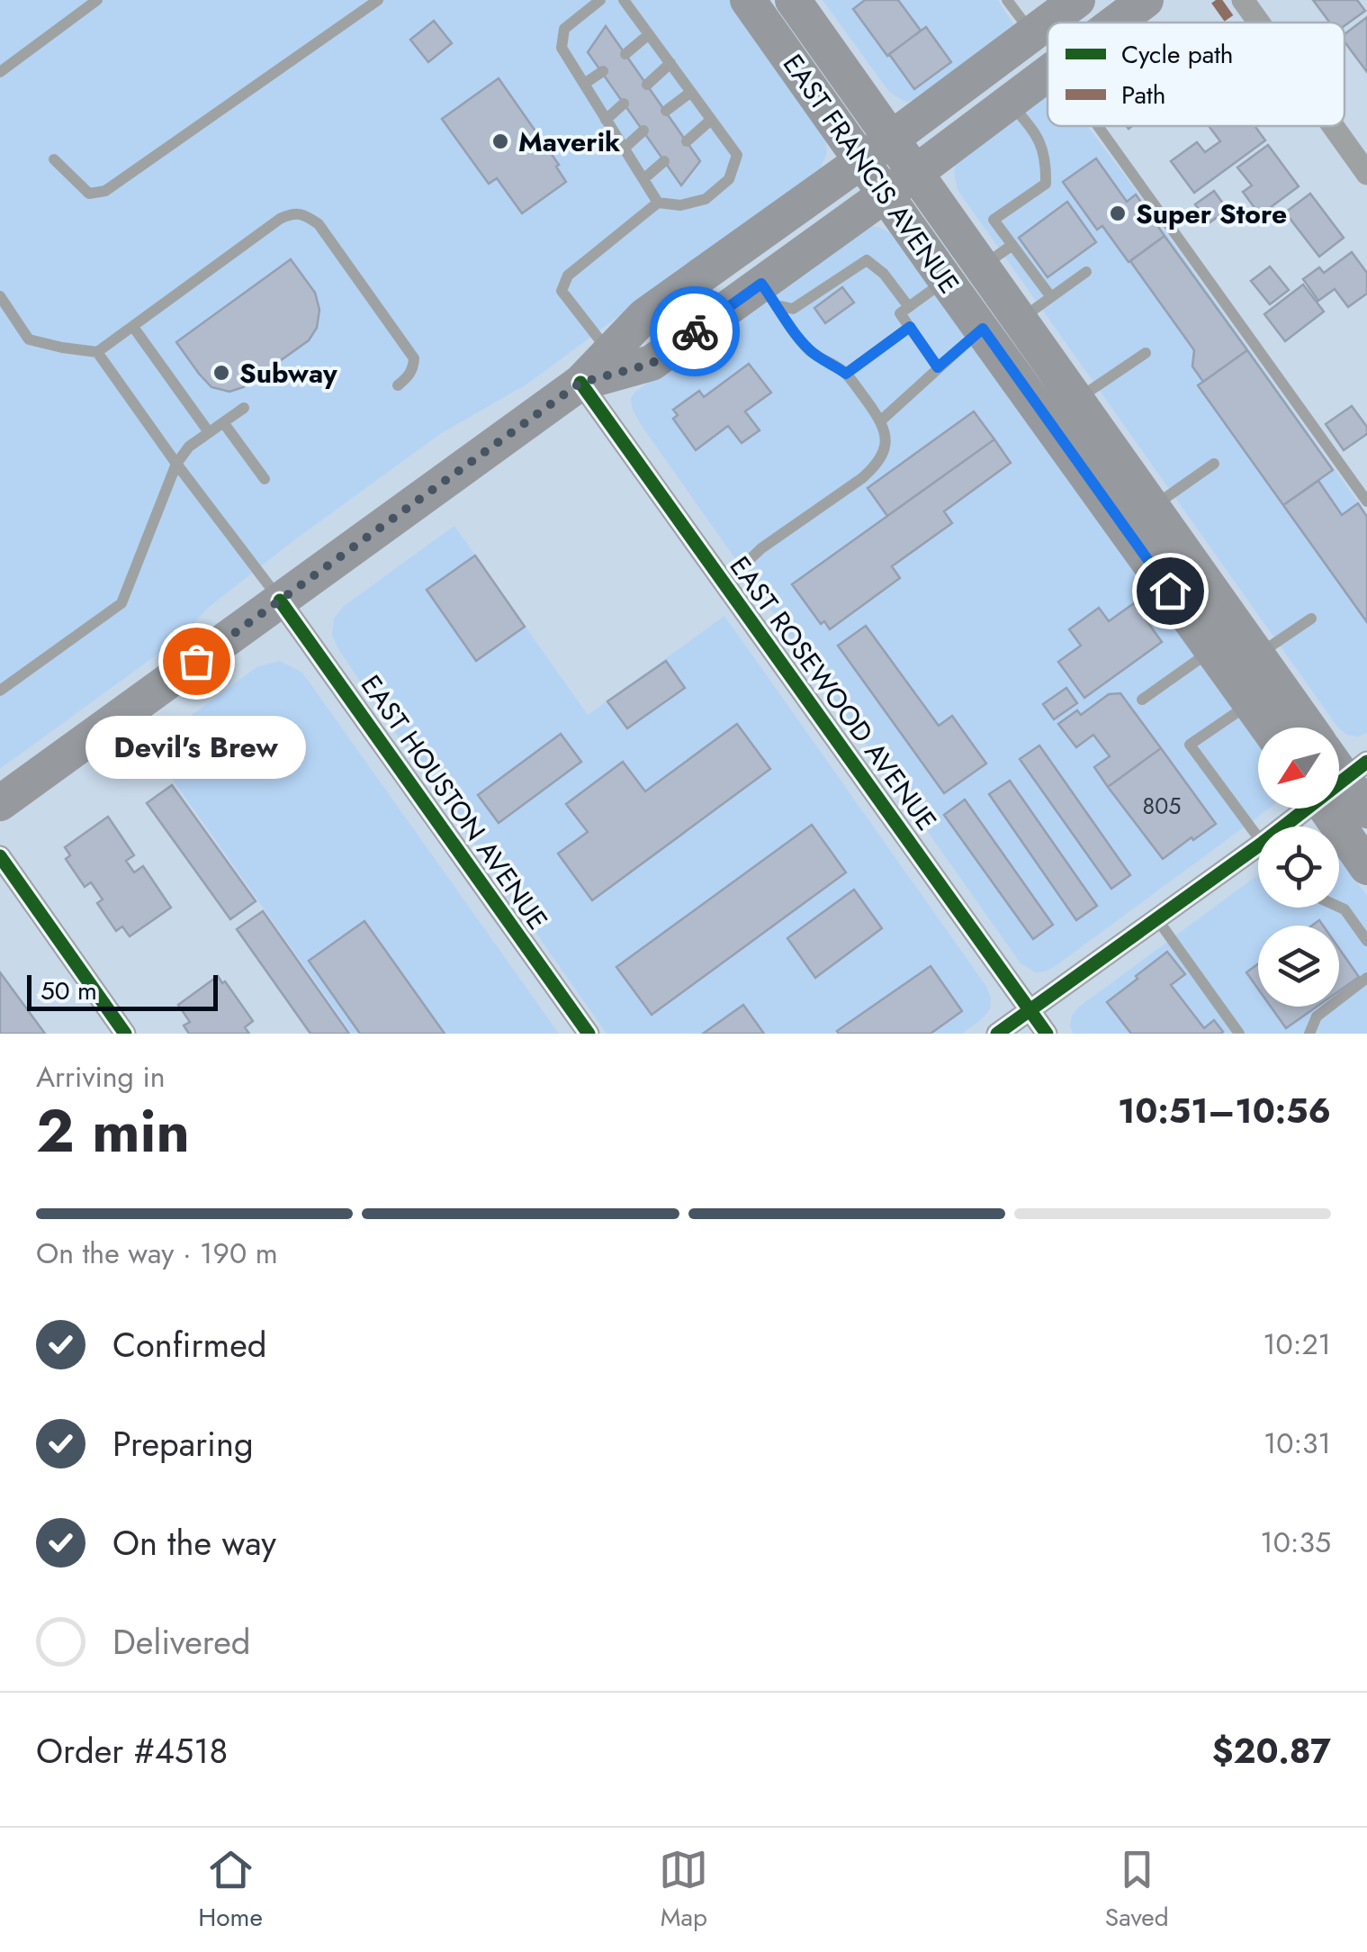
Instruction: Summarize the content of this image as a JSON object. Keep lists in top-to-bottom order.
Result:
{
  "streets": {
    "main road": ["EAST FRANCIS AVENUE"],
    "street": ["EAST ROSEWOOD AVENUE", "EAST HOUSTON AVENUE"]
  },
  "places": [
    "Maverik",
    "Super Store",
    "Subway",
    "Devil's Brew"
  ],
  "house_numbers": ["805"],
  "legend": ["Cycle path", "Path"],
  "scale_bar": "50 m",
  "north": "bottom left",
  "page": {
    "bubble": "Devil's Brew",
    "scale": "50 m",
    "heading": ["2 min", "Arriving in", "10:51–10:56"],
    "panel": ["Order #4518", "$20.87"],
    "bar": "On the way · 190 m",
    "list": [
      ["Confirmed", "10:21"],
      ["Preparing", "10:31"],
      ["On the way", "10:35"],
      "Delivered"
    ],
    "tabs": ["Home", "Map", "Saved"]
  }
}
